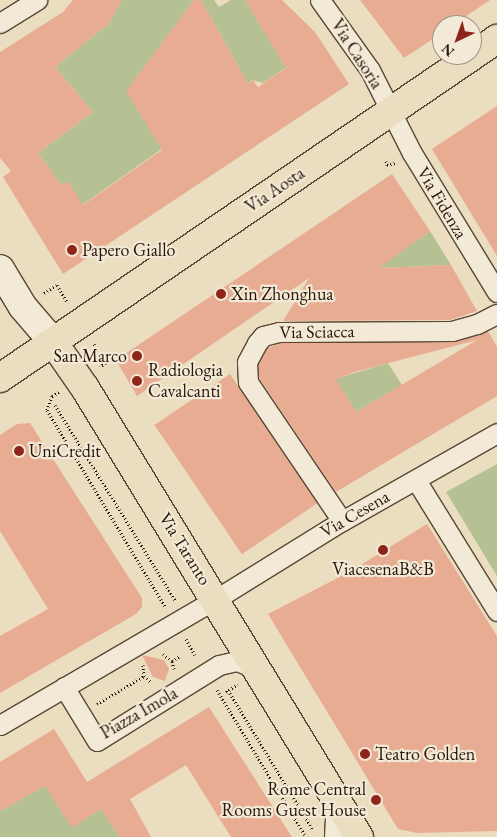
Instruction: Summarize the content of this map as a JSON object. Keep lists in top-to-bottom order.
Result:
{
  "streets": {
    "main road": ["Via Aosta", "Via Taranto"],
    "street": [
      "Via Casoria",
      "Via Fidenza",
      "Via Sciacca",
      "Via Cesena",
      "Piazza Imola"
    ]
  },
  "crossings": [
    ["Via Casoria", "Via Aosta"],
    ["Via Casoria", "Via Fidenza"],
    ["Via Aosta", "Via Fidenza"],
    ["Via Aosta", "Via Taranto"],
    ["Via Sciacca", "Via Cesena"],
    ["Via Cesena", "Via Taranto"],
    ["Via Taranto", "Piazza Imola"]
  ],
  "places": [
    "Papero Giallo",
    "Xin Zhonghua",
    "San Marco",
    "Radiologia Cavalcanti",
    "UniCredit",
    "ViacesenaB&B",
    "Teatro Golden",
    "Rome Central Rooms Guest House"
  ],
  "north": "bottom left"
}
